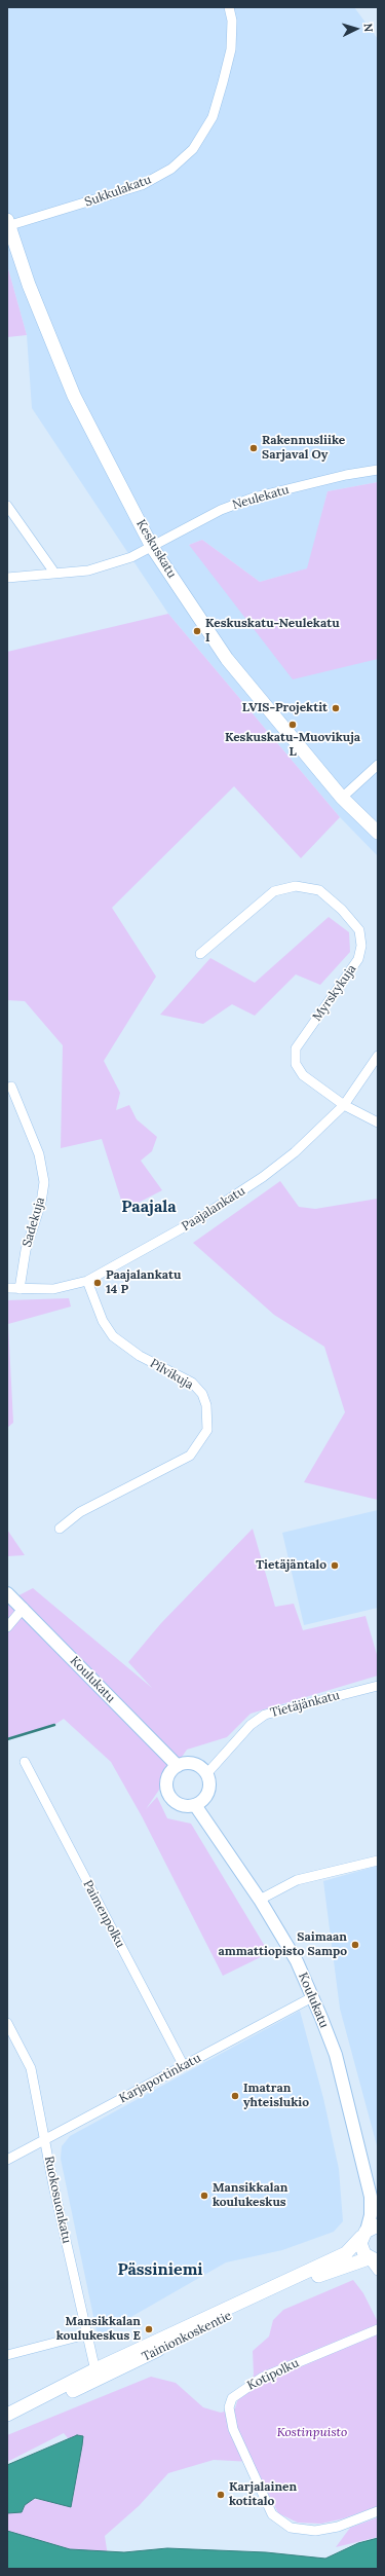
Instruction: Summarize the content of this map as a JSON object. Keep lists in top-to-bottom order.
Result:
{
  "streets": {
    "main road": ["Keskuskatu", "Tainionkoskentie"],
    "street": [
      "Sukkulakatu",
      "Neulekatu",
      "Myrskykuja",
      "Paajalankatu",
      "Sadekuja",
      "Pilvikuja",
      "Koulukatu",
      "Tietäjänkatu",
      "Paimenpolku",
      "Karjaportinkatu",
      "Ruokosuonkatu",
      "Kotipolku"
    ]
  },
  "crossings": [
    ["Sukkulakatu", "Keskuskatu"],
    ["Neulekatu", "Keskuskatu"],
    ["Myrskykuja", "Paajalankatu"],
    ["Paajalankatu", "Sadekuja"],
    ["Paajalankatu", "Pilvikuja"],
    ["Koulukatu", "Tietäjänkatu"],
    ["Koulukatu", "Karjaportinkatu"],
    ["Paimenpolku", "Karjaportinkatu"],
    ["Karjaportinkatu", "Ruokosuonkatu"],
    ["Ruokosuonkatu", "Tainionkoskentie"]
  ],
  "districts": ["Paajala", "Pässiniemi"],
  "parks": ["Kostinpuisto"],
  "places": [
    "Rakennusliike Sarjaval Oy",
    "Keskuskatu-Neulekatu I",
    "LVIS-Projektit",
    "Keskuskatu-Muovikuja L",
    "Paajalankatu 14 P",
    "Tietäjäntalo",
    "Saimaan ammattiopisto Sampo",
    "Imatran yhteislukio",
    "Mansikkalan koulukeskus",
    "Mansikkalan koulukeskus E",
    "Karjalainen kotitalo"
  ],
  "north": "right"
}
